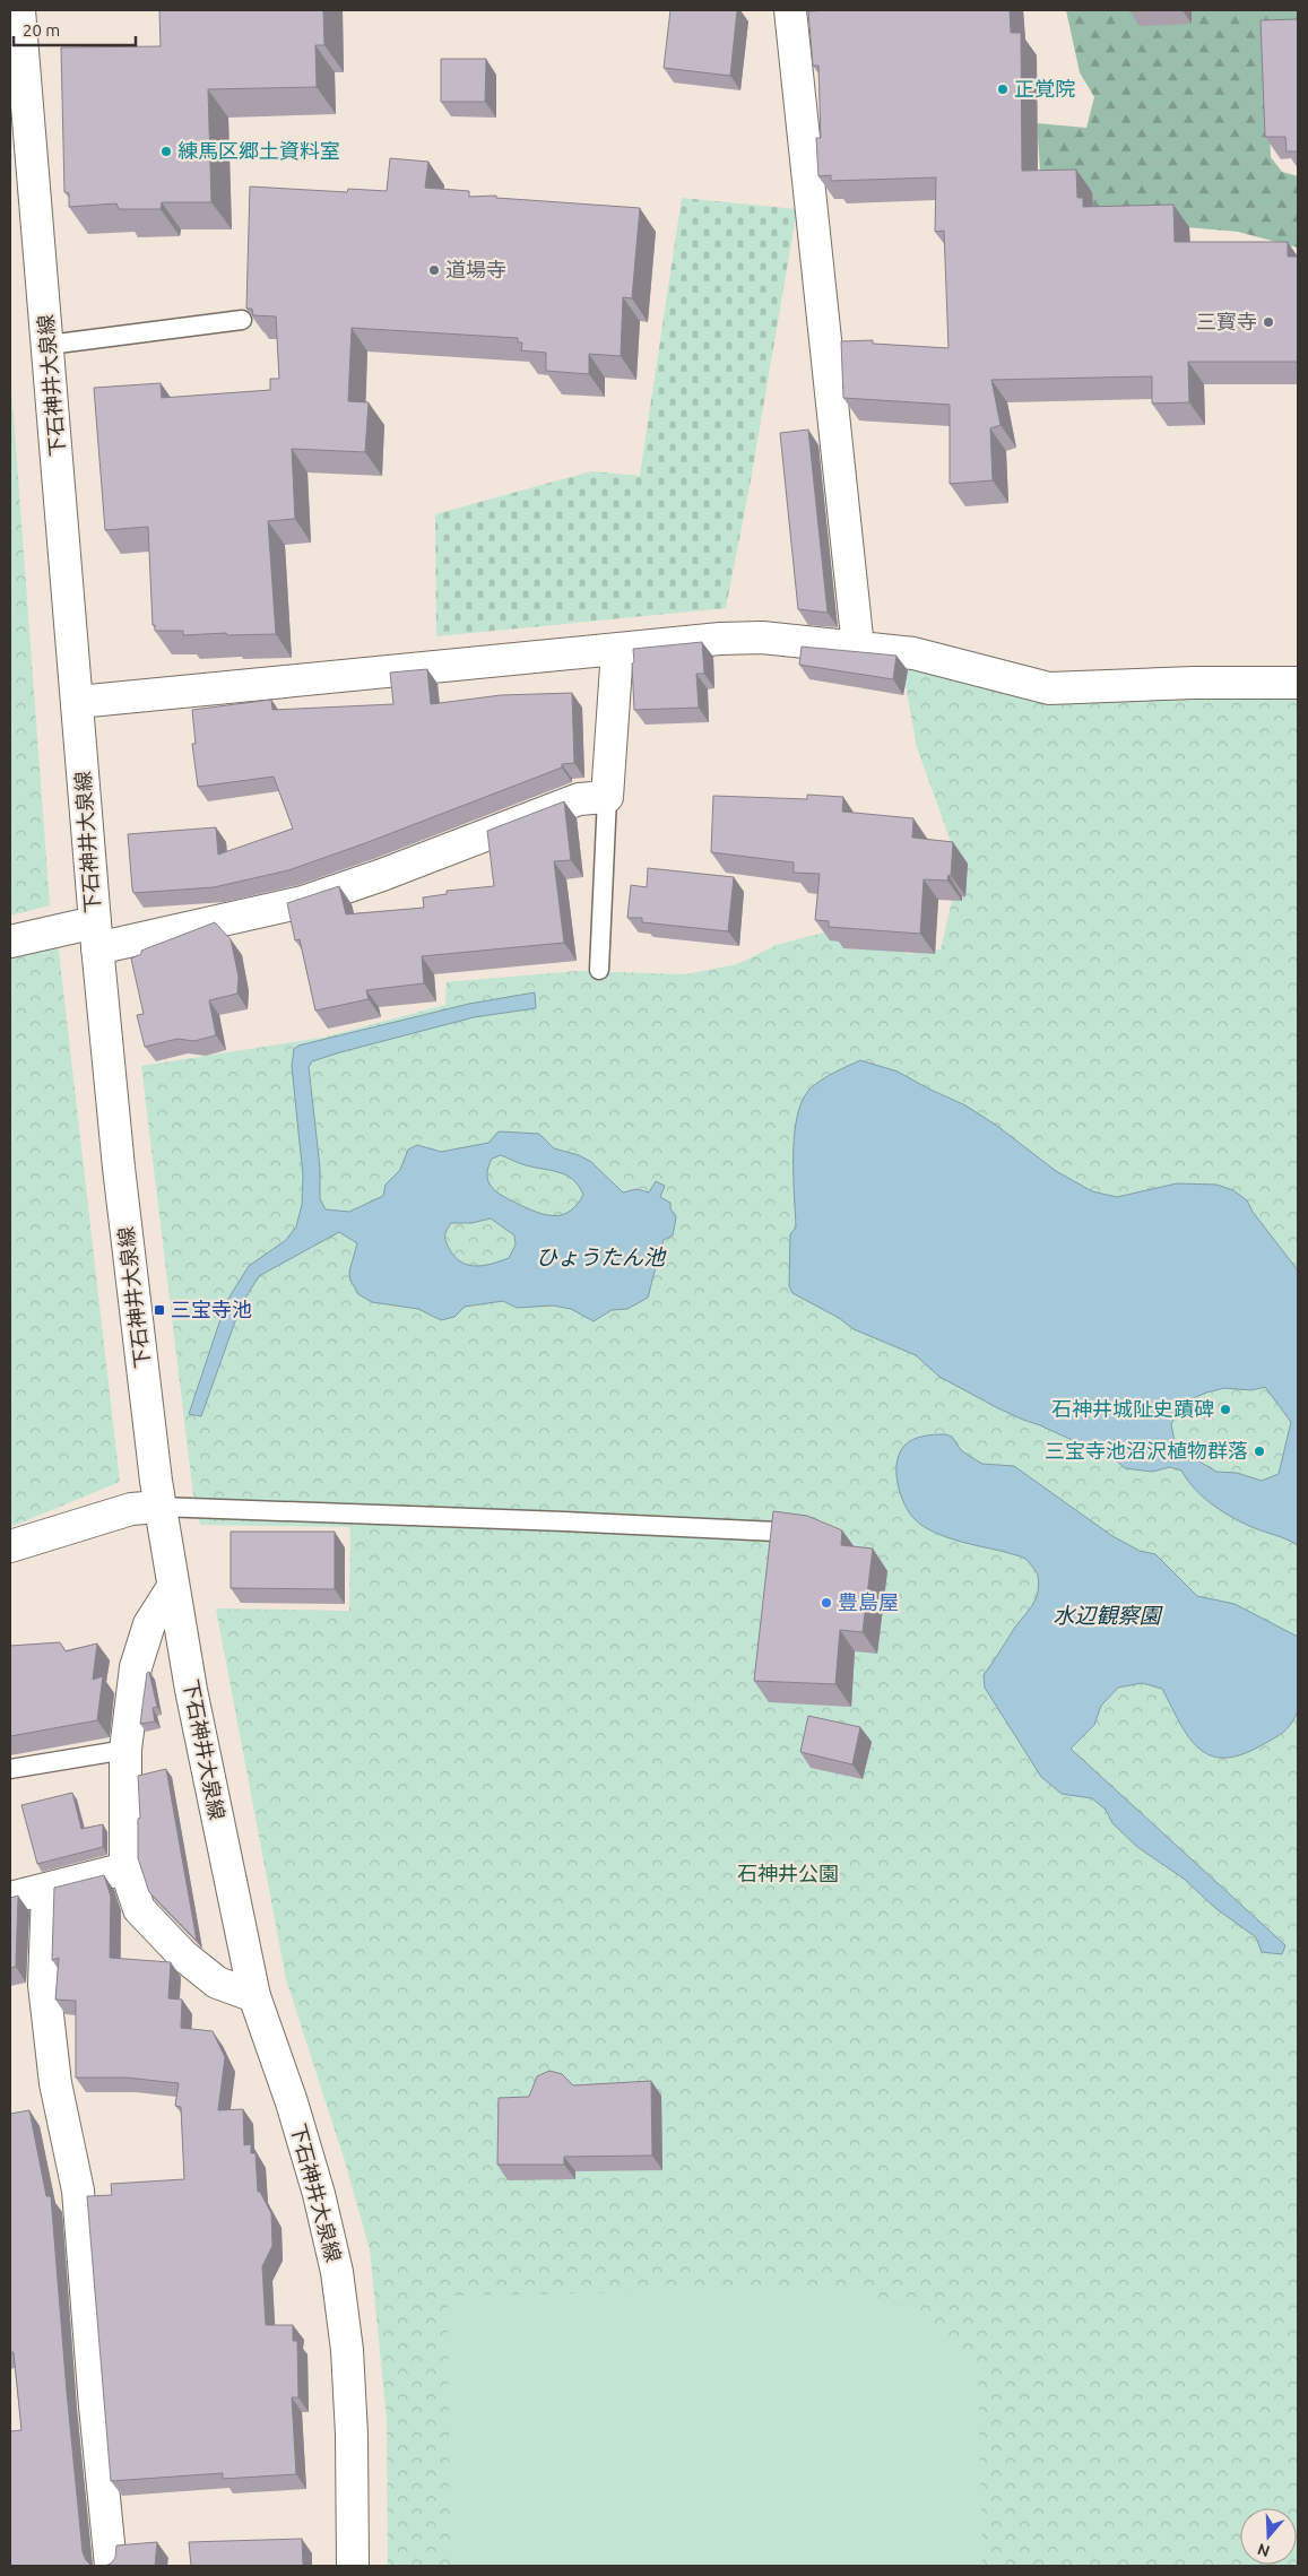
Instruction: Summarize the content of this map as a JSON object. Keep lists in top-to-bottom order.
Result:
{
  "streets": {
    "street": ["下石神井大泉線"]
  },
  "water": ["ひょうたん池", "水辺観察園"],
  "parks": ["石神井公園"],
  "places": {
    "other": [
      "正覚院",
      "練馬区郷土資料室",
      "道場寺",
      "三寳寺",
      "石神井城阯史蹟碑",
      "三宝寺池沼沢植物群落",
      "豊島屋"
    ],
    "transit": ["三宝寺池"]
  },
  "scale_bar": "20 m",
  "north": "bottom"
}
